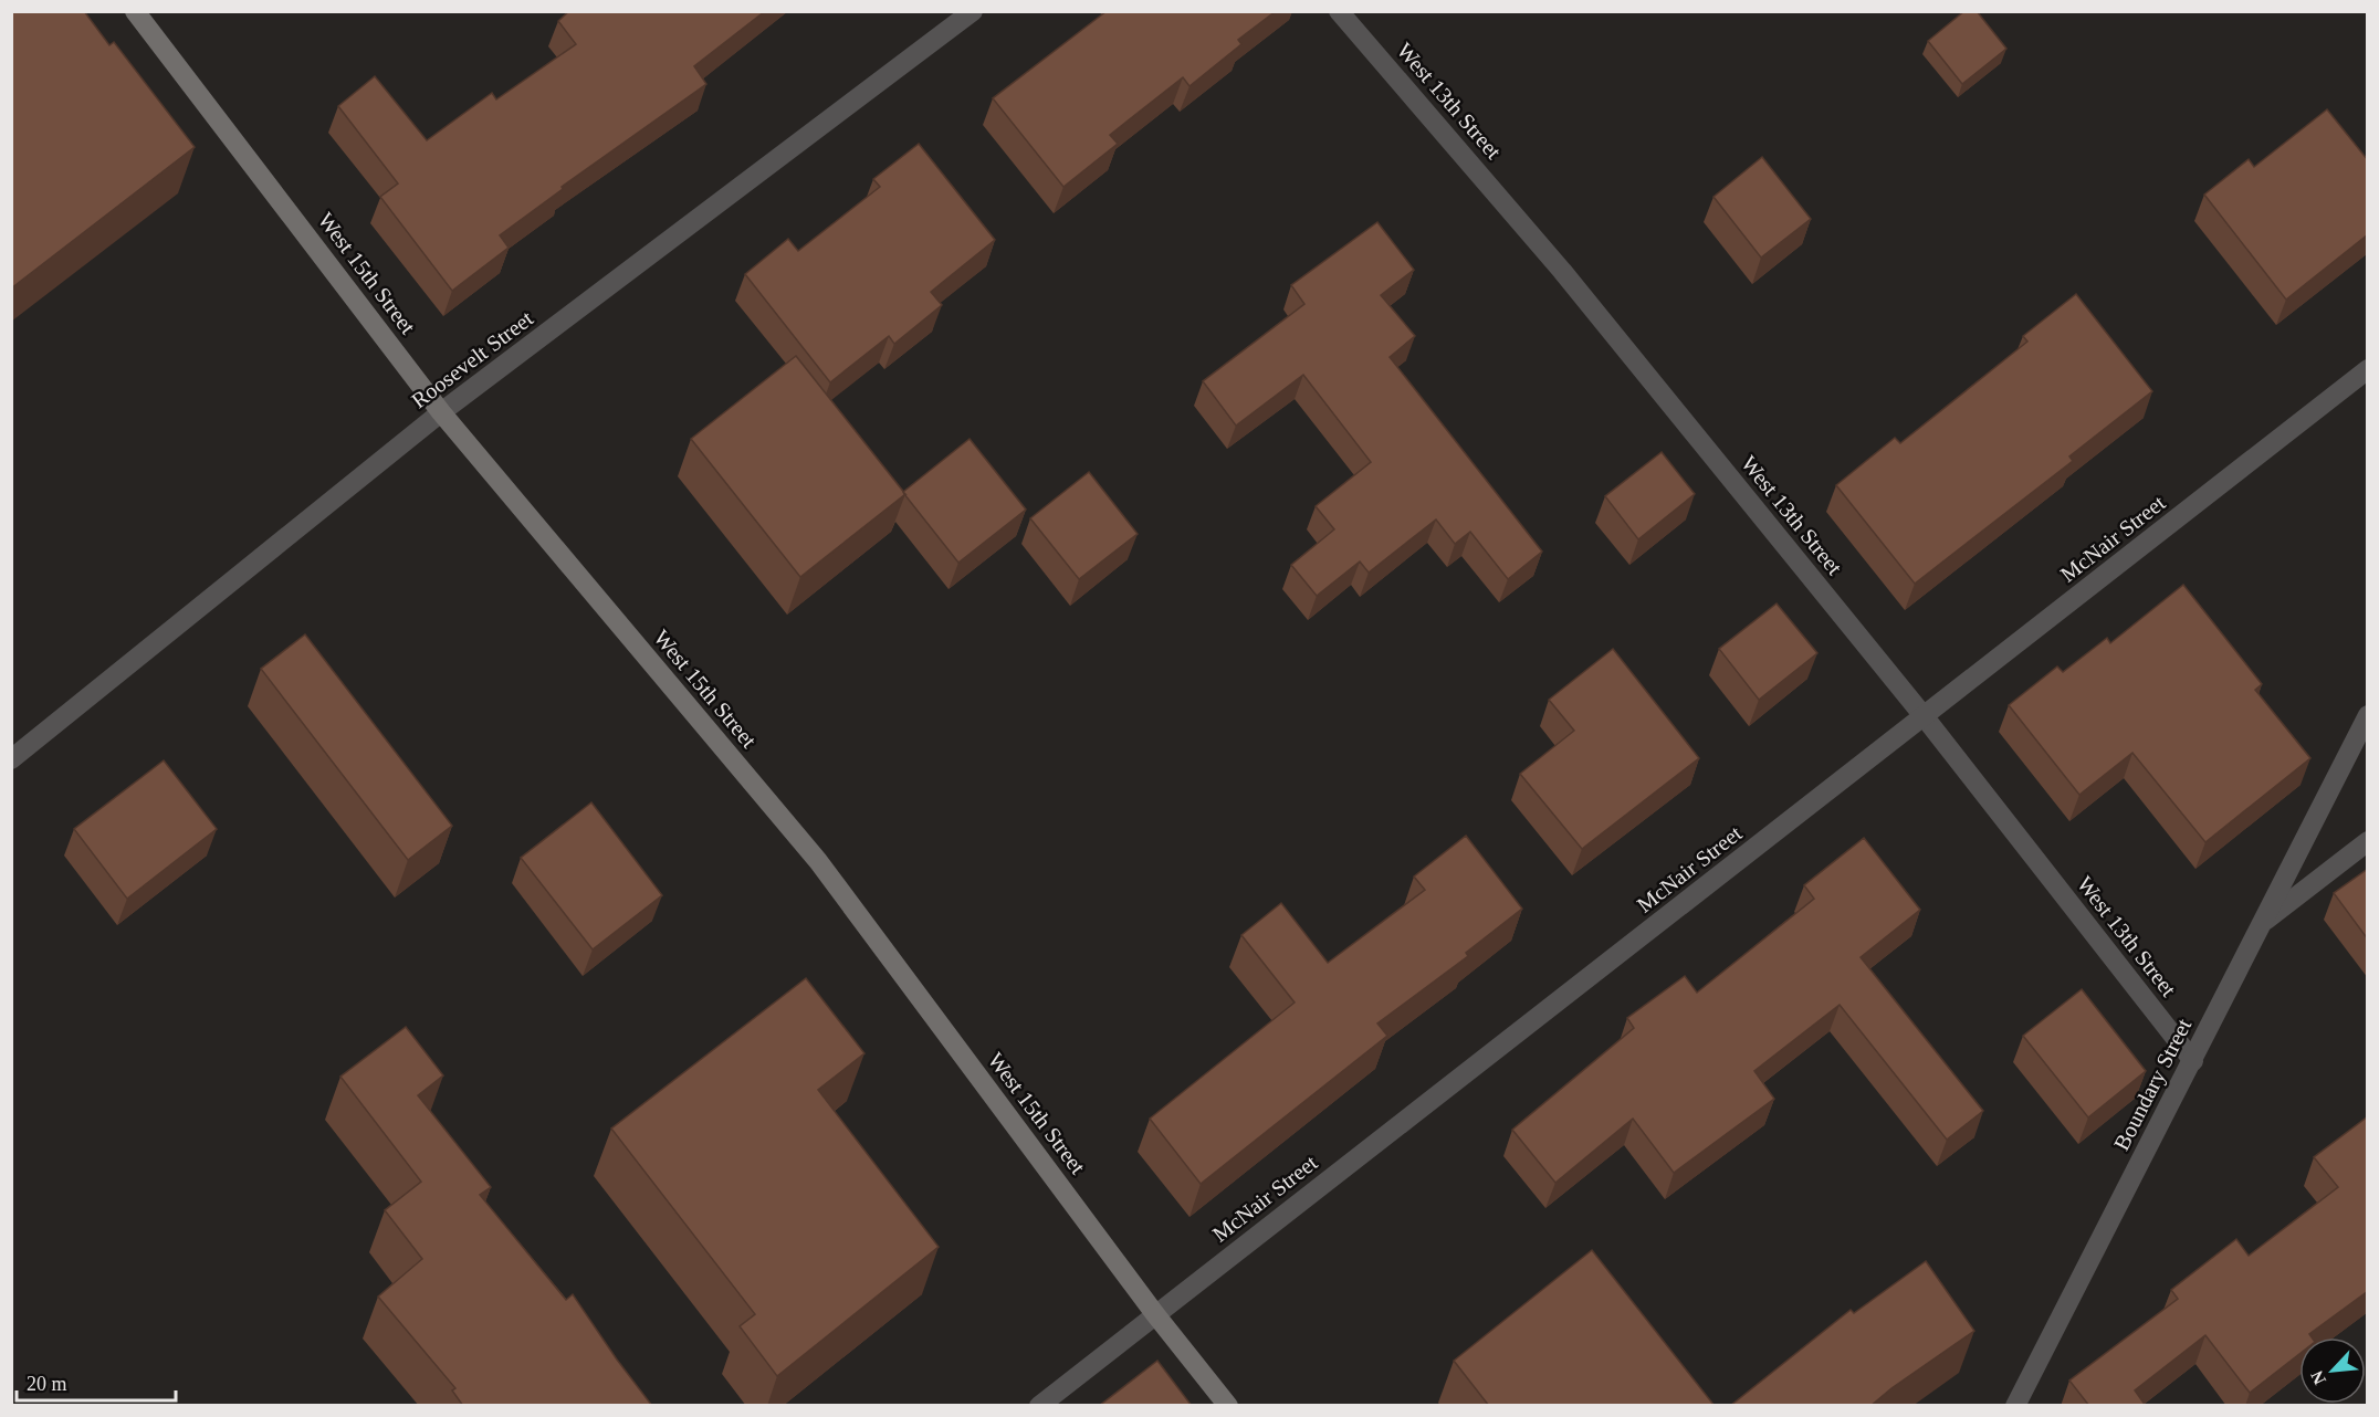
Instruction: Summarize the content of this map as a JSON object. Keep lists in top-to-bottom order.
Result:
{
  "streets": {
    "main road": ["West 15th Street"],
    "street": [
      "West 13th Street",
      "Roosevelt Street",
      "McNair Street",
      "Boundary Street"
    ]
  },
  "crossings": [
    ["West 13th Street", "McNair Street"],
    ["West 13th Street", "Boundary Street"],
    ["West 15th Street", "Roosevelt Street"],
    ["West 15th Street", "McNair Street"]
  ],
  "scale_bar": "20 m",
  "north": "bottom left"
}
